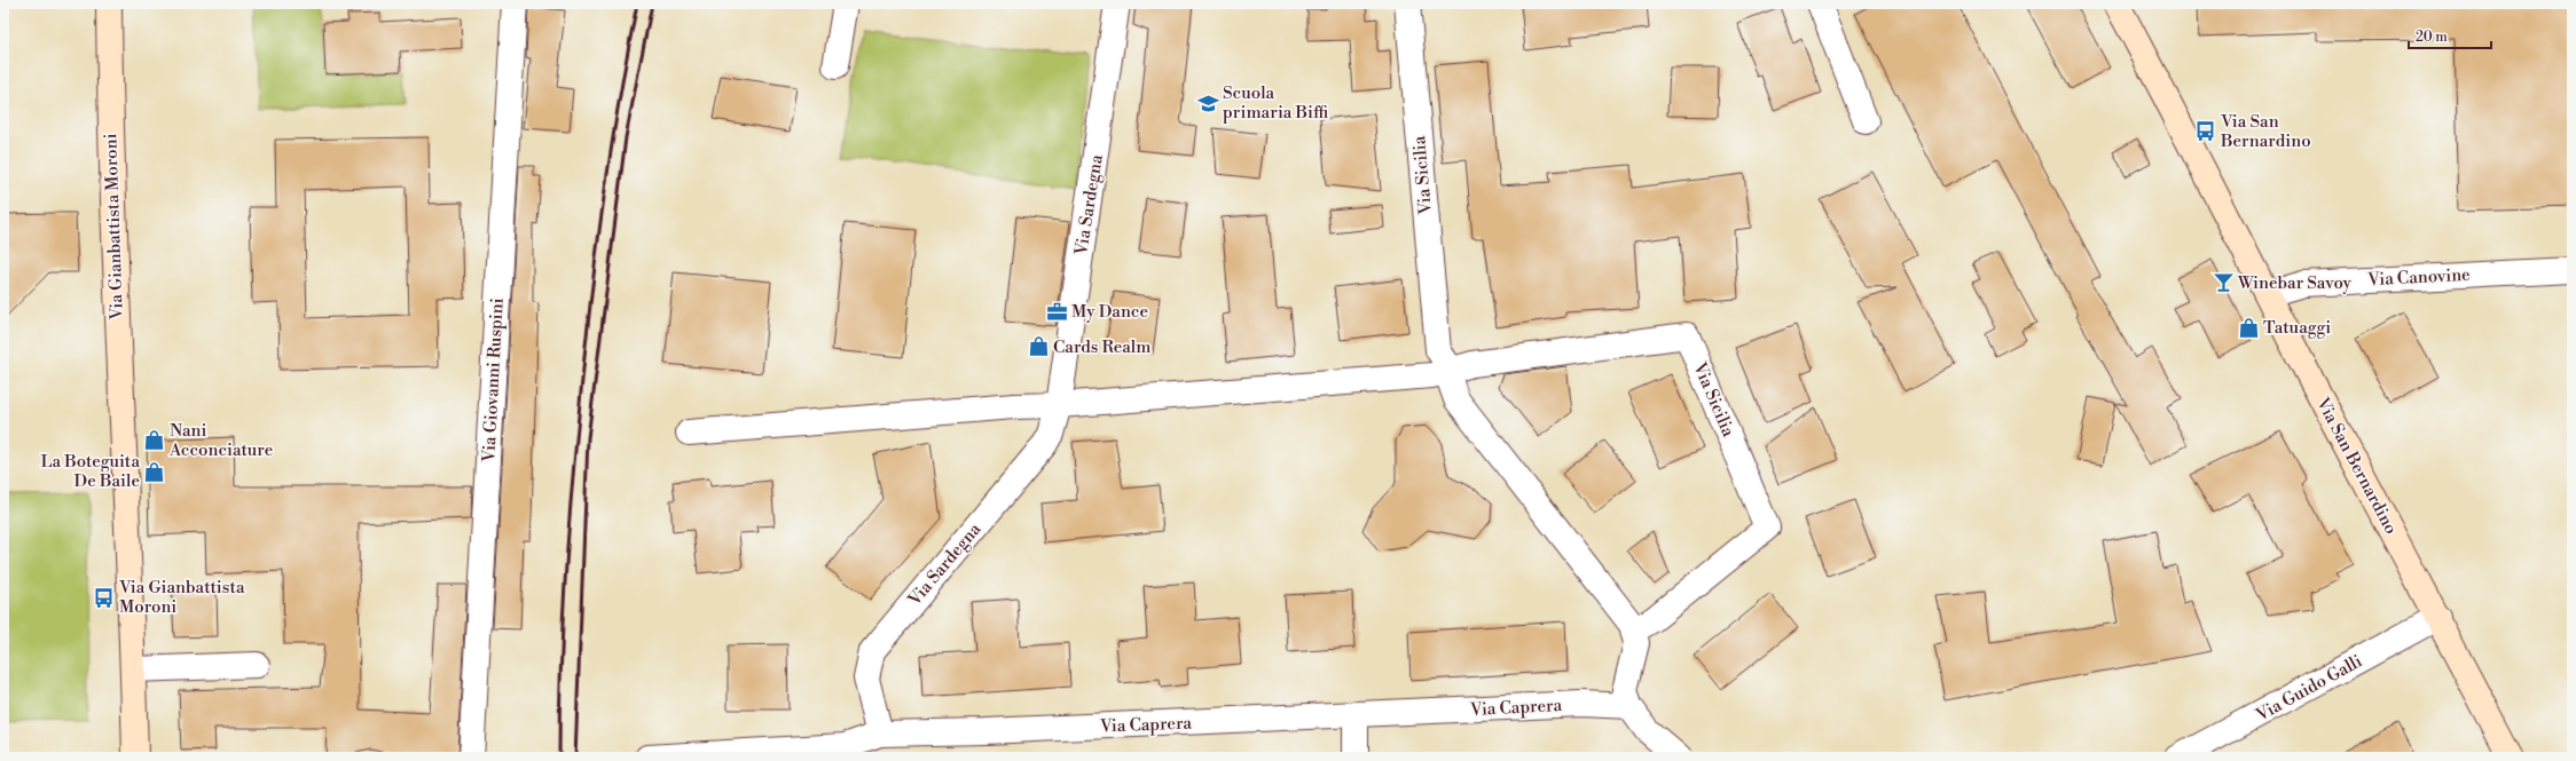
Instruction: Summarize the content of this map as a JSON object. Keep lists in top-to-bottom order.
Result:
{
  "streets": {
    "main road": ["Via Gianbattista Moroni", "Via San Bernardino"],
    "street": [
      "Via Sicilia",
      "Via Sardegna",
      "Via Canovine",
      "Via Giovanni Ruspini",
      "Via Guido Galli",
      "Via Caprera"
    ]
  },
  "crossings": [
    ["Via Sardegna", "Via Caprera"],
    ["Via Canovine", "Via San Bernardino"],
    ["Via San Bernardino", "Via Guido Galli"]
  ],
  "places": {
    "school or university": ["Scuola primaria Biffi"],
    "bus stop": ["Via San Bernardino", "Via Gianbattista Moroni"],
    "bar": ["Winebar Savoy"],
    "office": ["My Dance"],
    "shop": [
      "Tatuaggi",
      "Cards Realm",
      "Nani Acconciature",
      "La Boteguita De Baile"
    ]
  },
  "scale_bar": "20 m"
}
